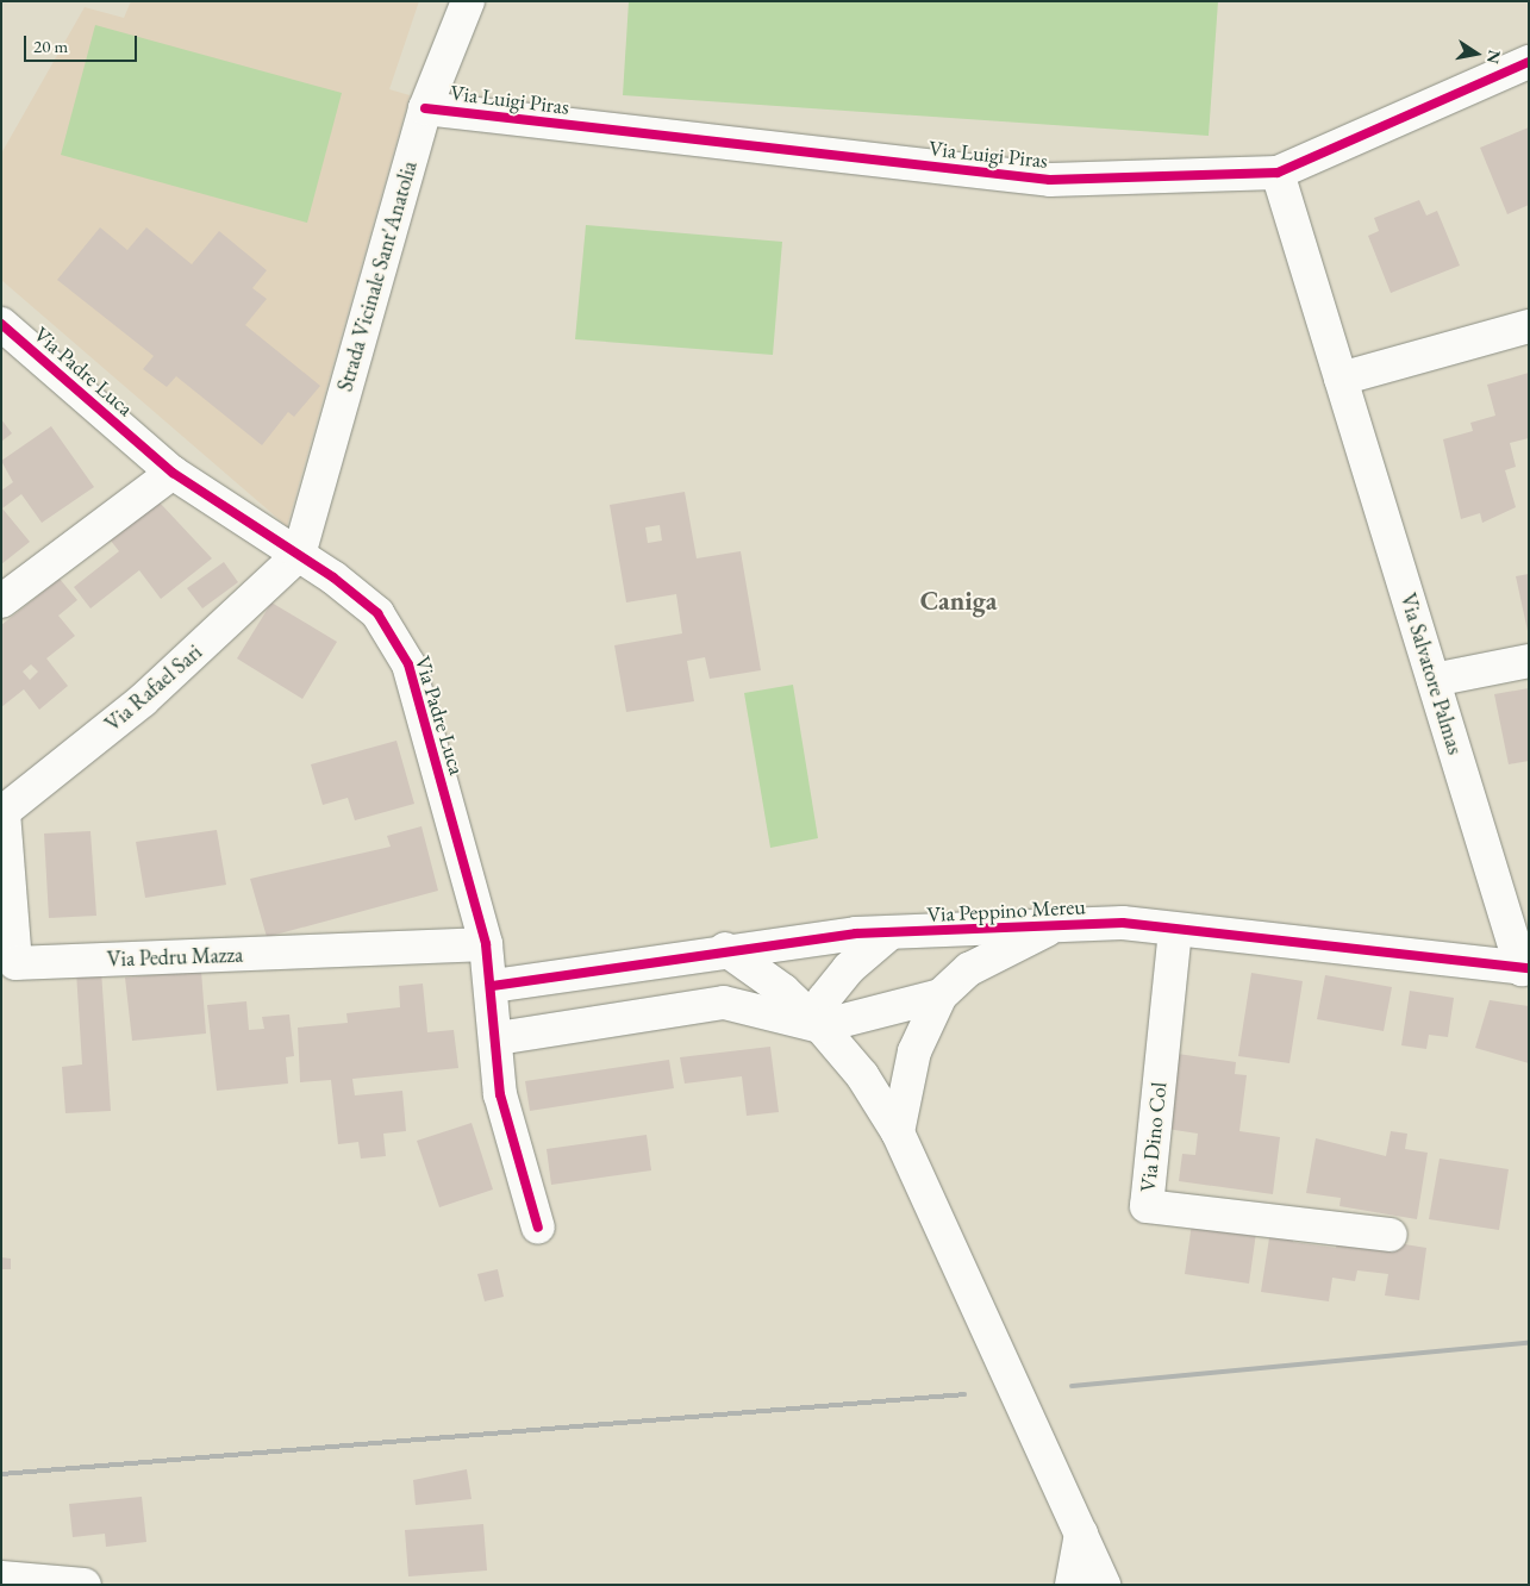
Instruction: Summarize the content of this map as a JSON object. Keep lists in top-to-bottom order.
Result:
{
  "streets": {
    "street": [
      "Via Luigi Piras",
      "Strada Vicinale Sant'Anatolia",
      "Via Padre Luca",
      "Via Salvatore Palmas",
      "Via Rafael Sari",
      "Via Peppino Mereu",
      "Via Pedru Mazza",
      "Via Dino Col"
    ]
  },
  "crossings": [
    ["Via Luigi Piras", "Strada Vicinale Sant'Anatolia"],
    ["Via Luigi Piras", "Via Salvatore Palmas"],
    ["Strada Vicinale Sant'Anatolia", "Via Padre Luca"],
    ["Strada Vicinale Sant'Anatolia", "Via Rafael Sari"],
    ["Via Padre Luca", "Via Rafael Sari"],
    ["Via Padre Luca", "Via Peppino Mereu"],
    ["Via Padre Luca", "Via Pedru Mazza"],
    ["Via Salvatore Palmas", "Via Peppino Mereu"],
    ["Via Rafael Sari", "Via Pedru Mazza"],
    ["Via Peppino Mereu", "Via Dino Col"]
  ],
  "districts": ["Caniga"],
  "scale_bar": "20 m",
  "north": "right"
}
